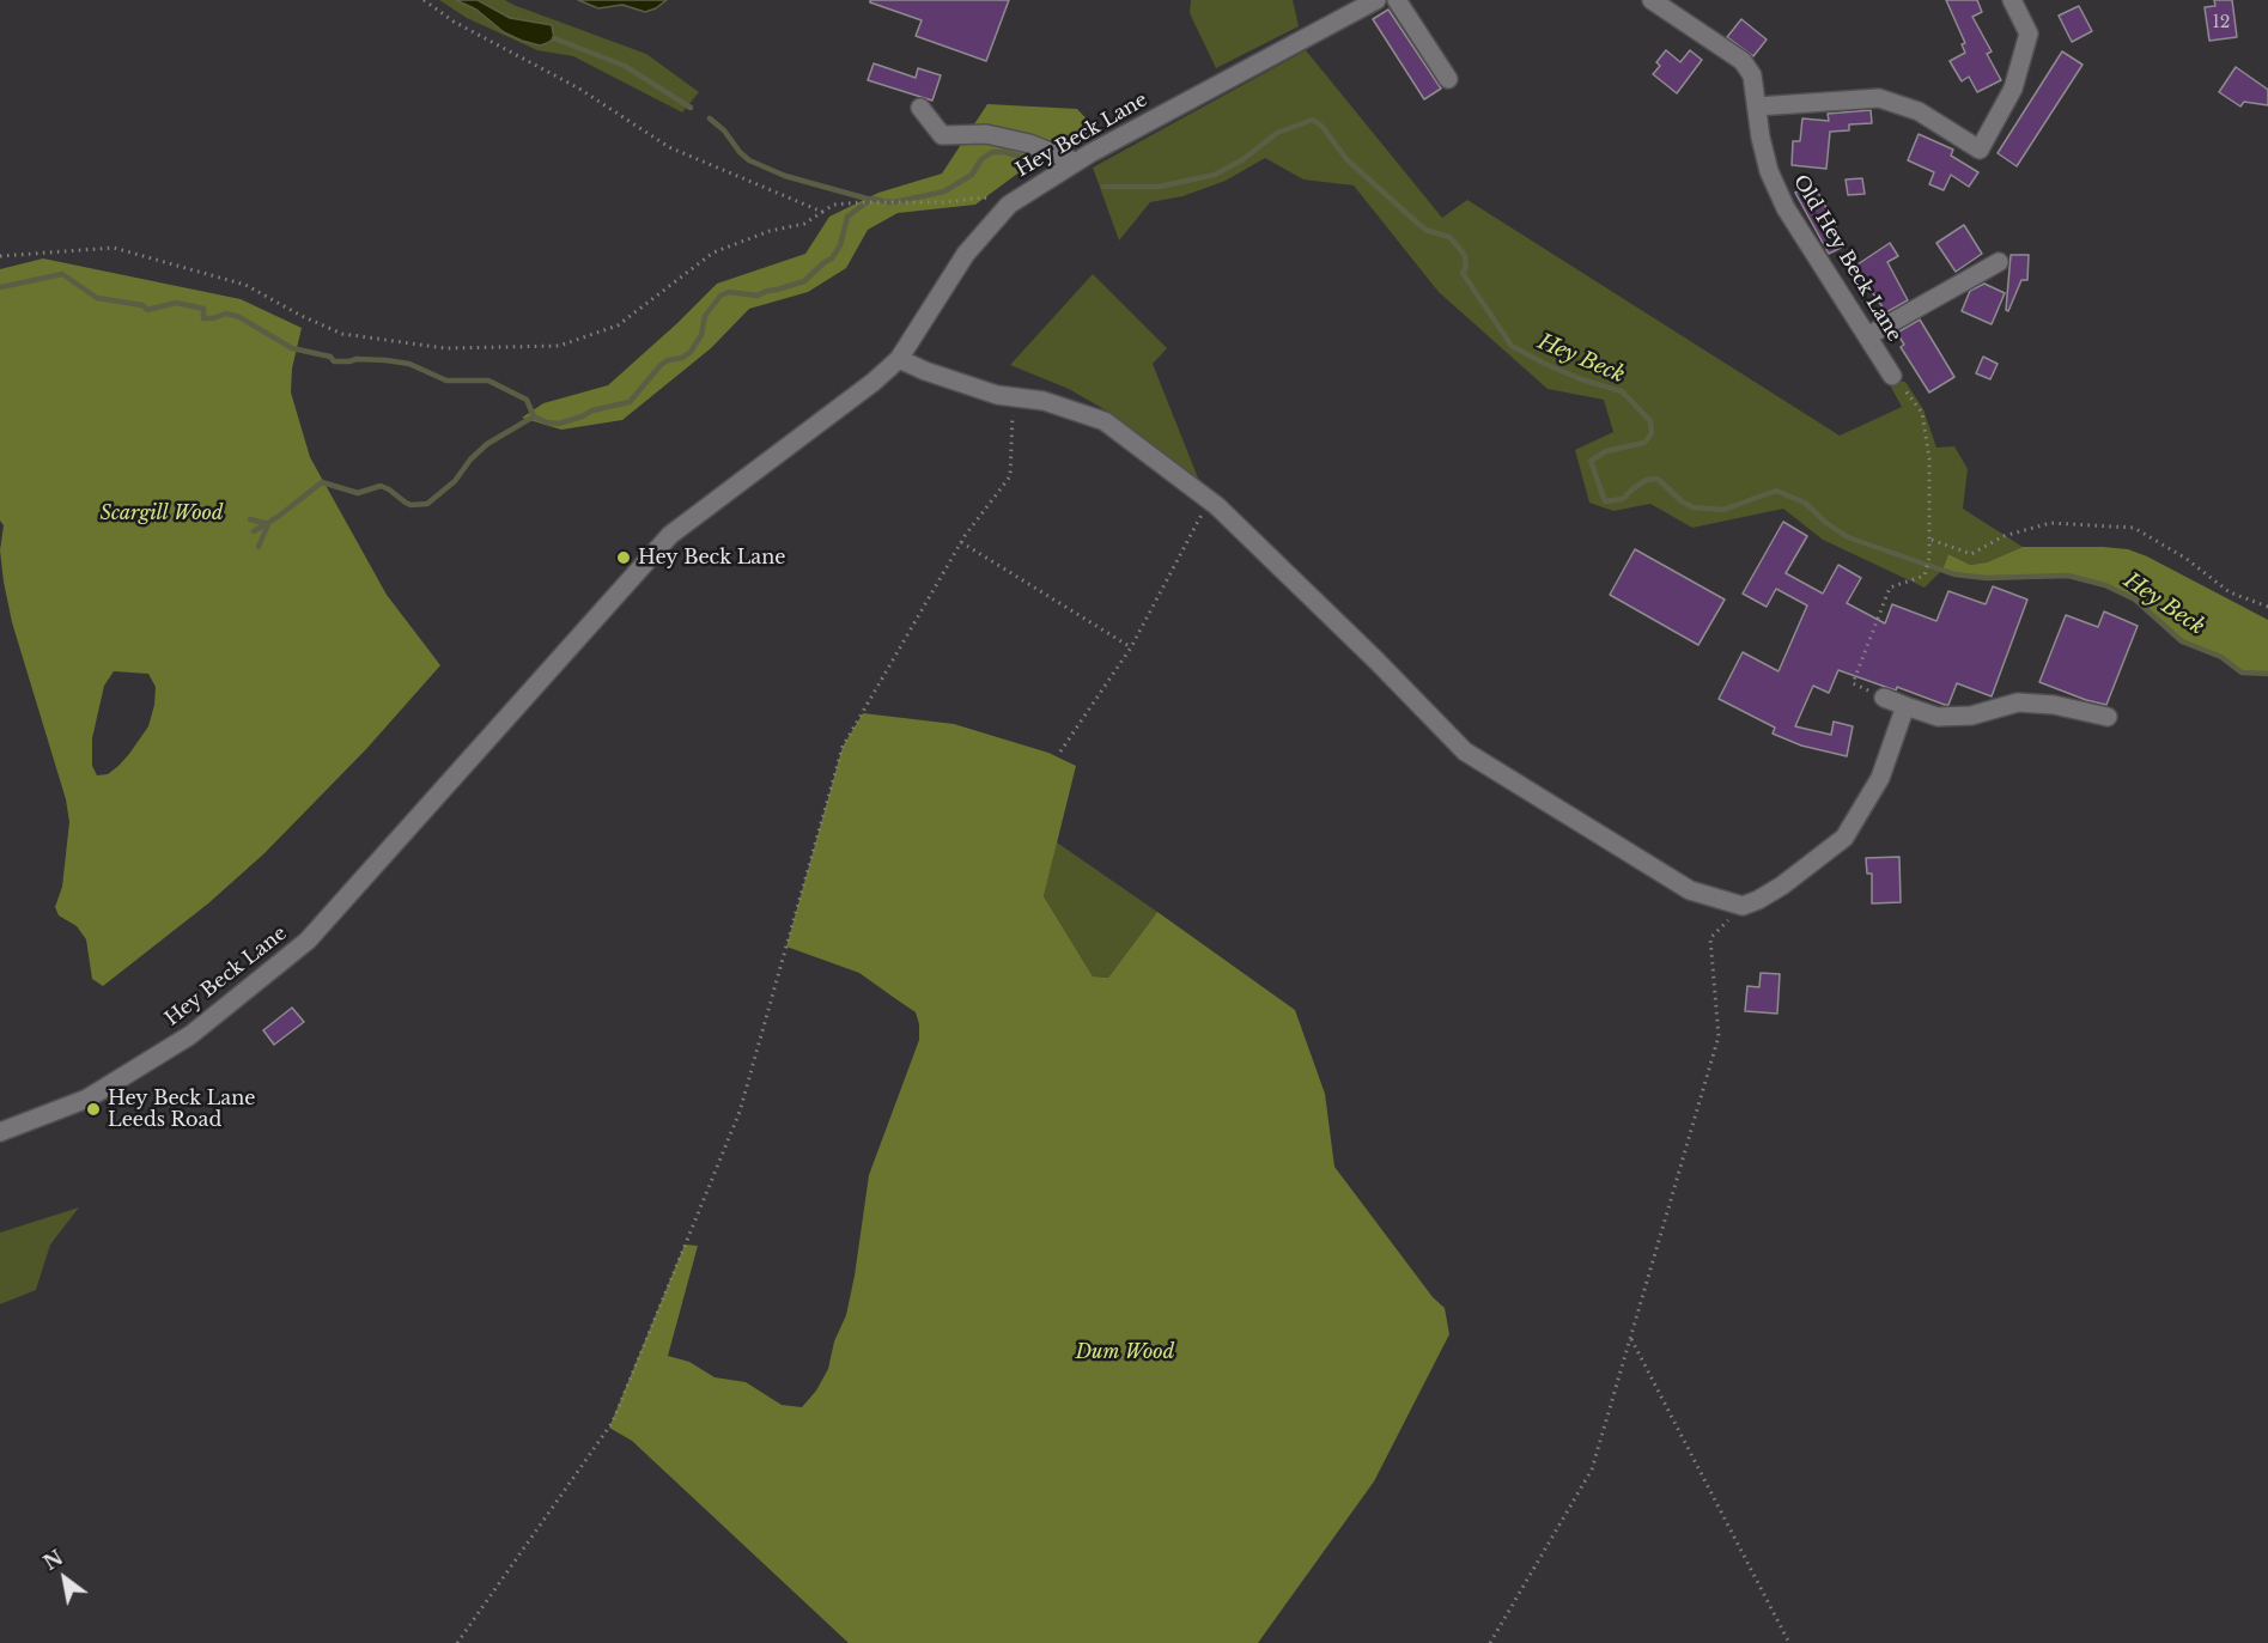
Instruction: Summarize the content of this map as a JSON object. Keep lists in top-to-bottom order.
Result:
{
  "streets": {
    "street": ["Hey Beck Lane", "Old Hey Beck Lane"]
  },
  "water": ["Hey Beck"],
  "parks": ["Scargill Wood", "Dum Wood"],
  "places": ["Hey Beck Lane", "Hey Beck Lane Leeds Road"],
  "house_numbers": ["12"],
  "north": "top left"
}
